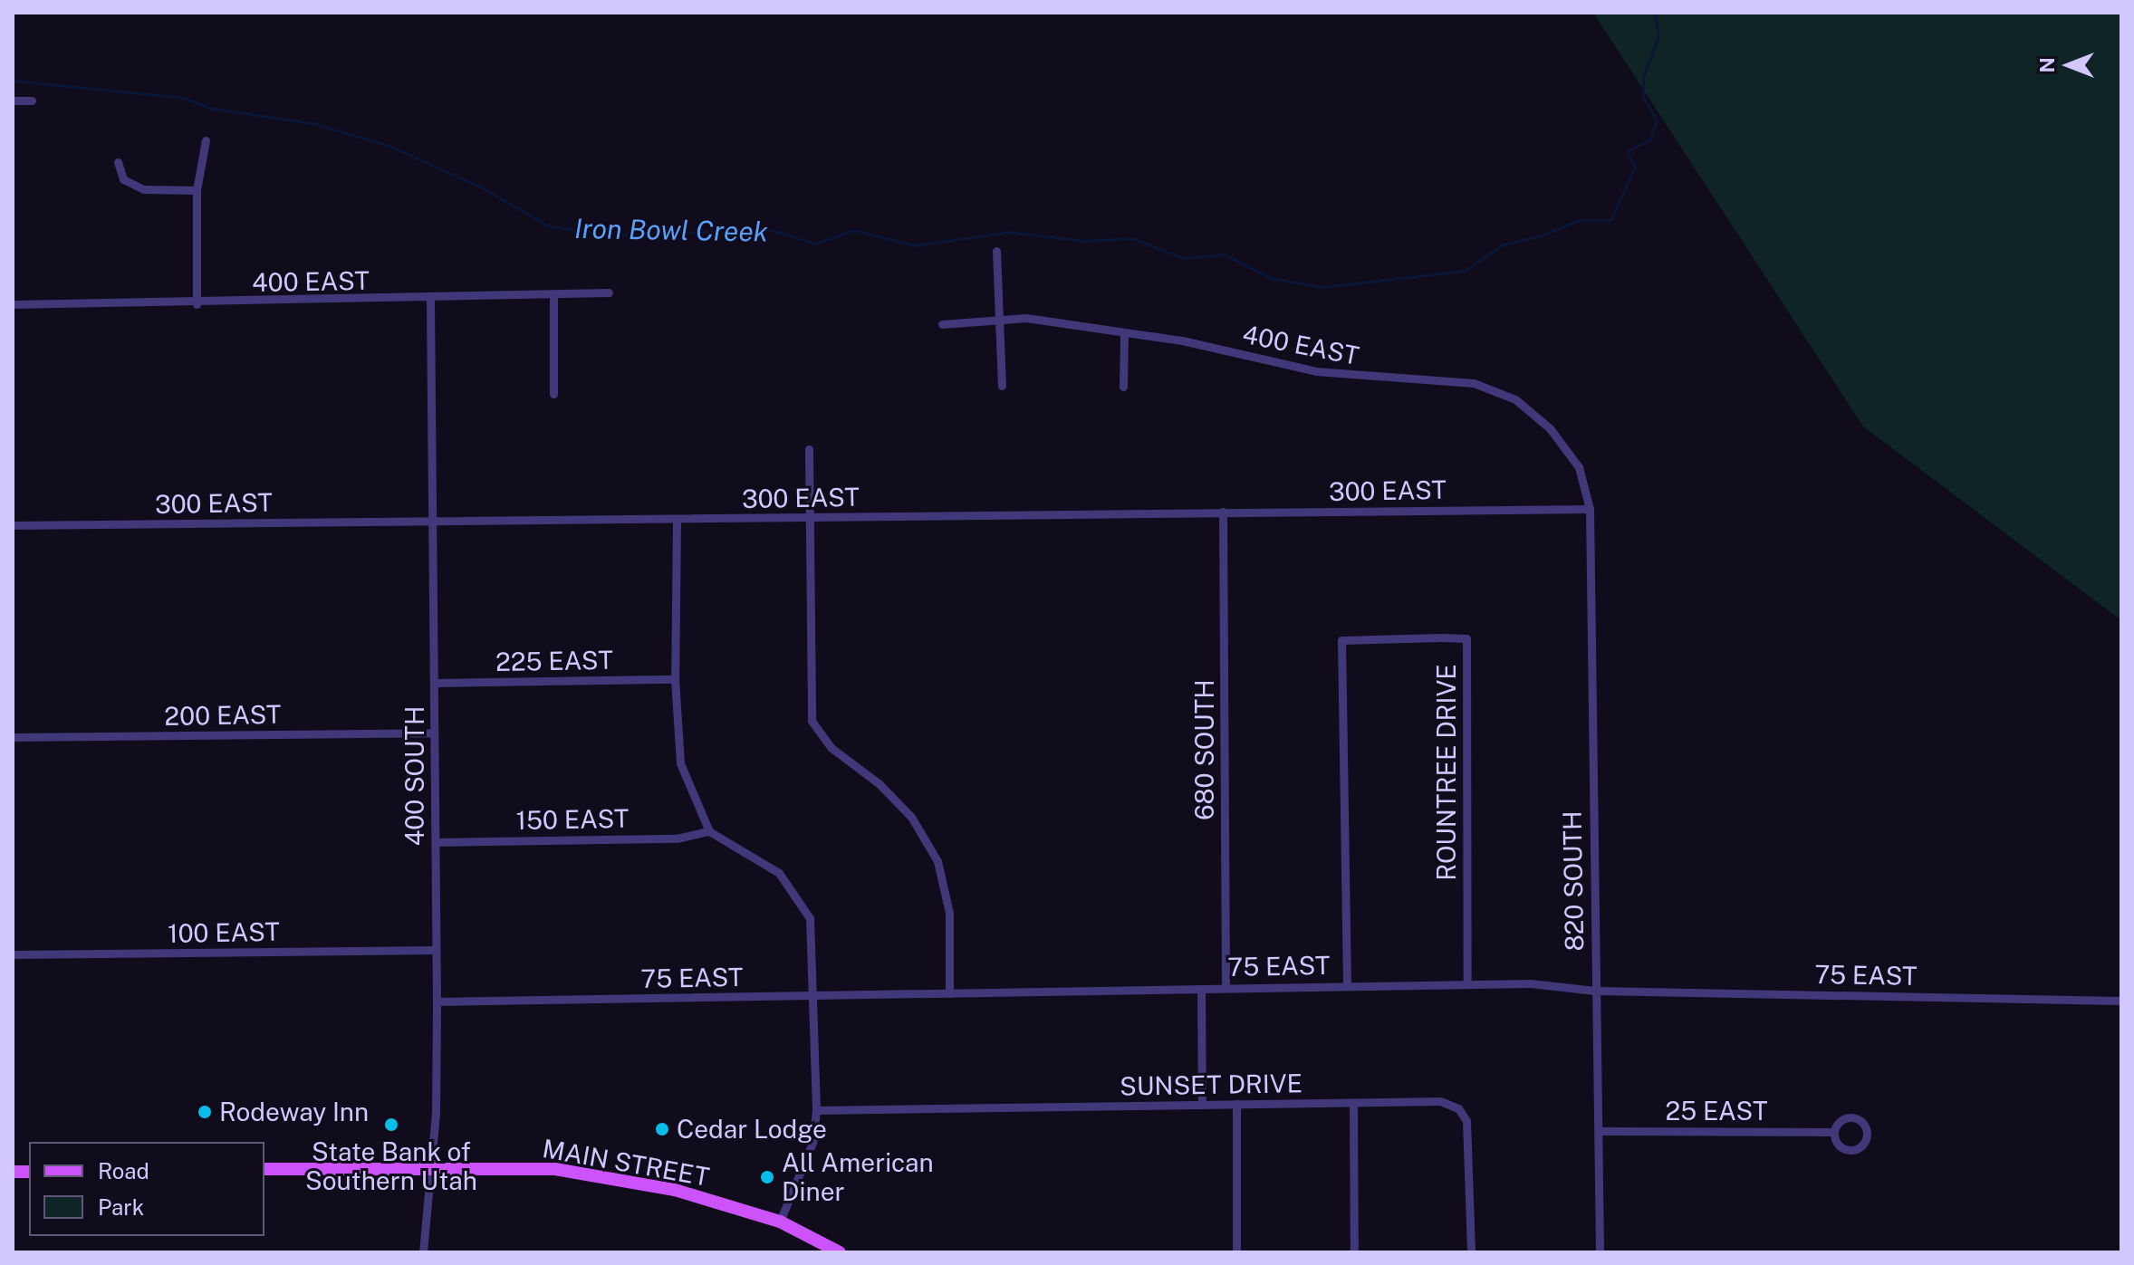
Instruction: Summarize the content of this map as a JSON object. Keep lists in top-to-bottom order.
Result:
{
  "streets": {
    "main road": ["MAIN STREET"],
    "street": [
      "400 EAST",
      "300 EAST",
      "225 EAST",
      "200 EAST",
      "680 SOUTH",
      "ROUNTREE DRIVE",
      "400 SOUTH",
      "150 EAST",
      "820 SOUTH",
      "100 EAST",
      "75 EAST",
      "SUNSET DRIVE",
      "25 EAST"
    ]
  },
  "crossings": [
    ["400 EAST", "300 EAST"],
    ["400 EAST", "400 SOUTH"],
    ["400 EAST", "820 SOUTH"],
    ["300 EAST", "680 SOUTH"],
    ["300 EAST", "400 SOUTH"],
    ["300 EAST", "820 SOUTH"],
    ["225 EAST", "400 SOUTH"],
    ["200 EAST", "400 SOUTH"],
    ["680 SOUTH", "75 EAST"],
    ["ROUNTREE DRIVE", "75 EAST"],
    ["400 SOUTH", "150 EAST"],
    ["400 SOUTH", "100 EAST"],
    ["400 SOUTH", "75 EAST"],
    ["400 SOUTH", "MAIN STREET"],
    ["820 SOUTH", "75 EAST"],
    ["820 SOUTH", "25 EAST"]
  ],
  "water": ["Iron Bowl Creek"],
  "places": [
    "Rodeway Inn",
    "State Bank of Southern Utah",
    "Cedar Lodge",
    "All American Diner"
  ],
  "legend": ["Road", "Park"],
  "north": "left"
}
